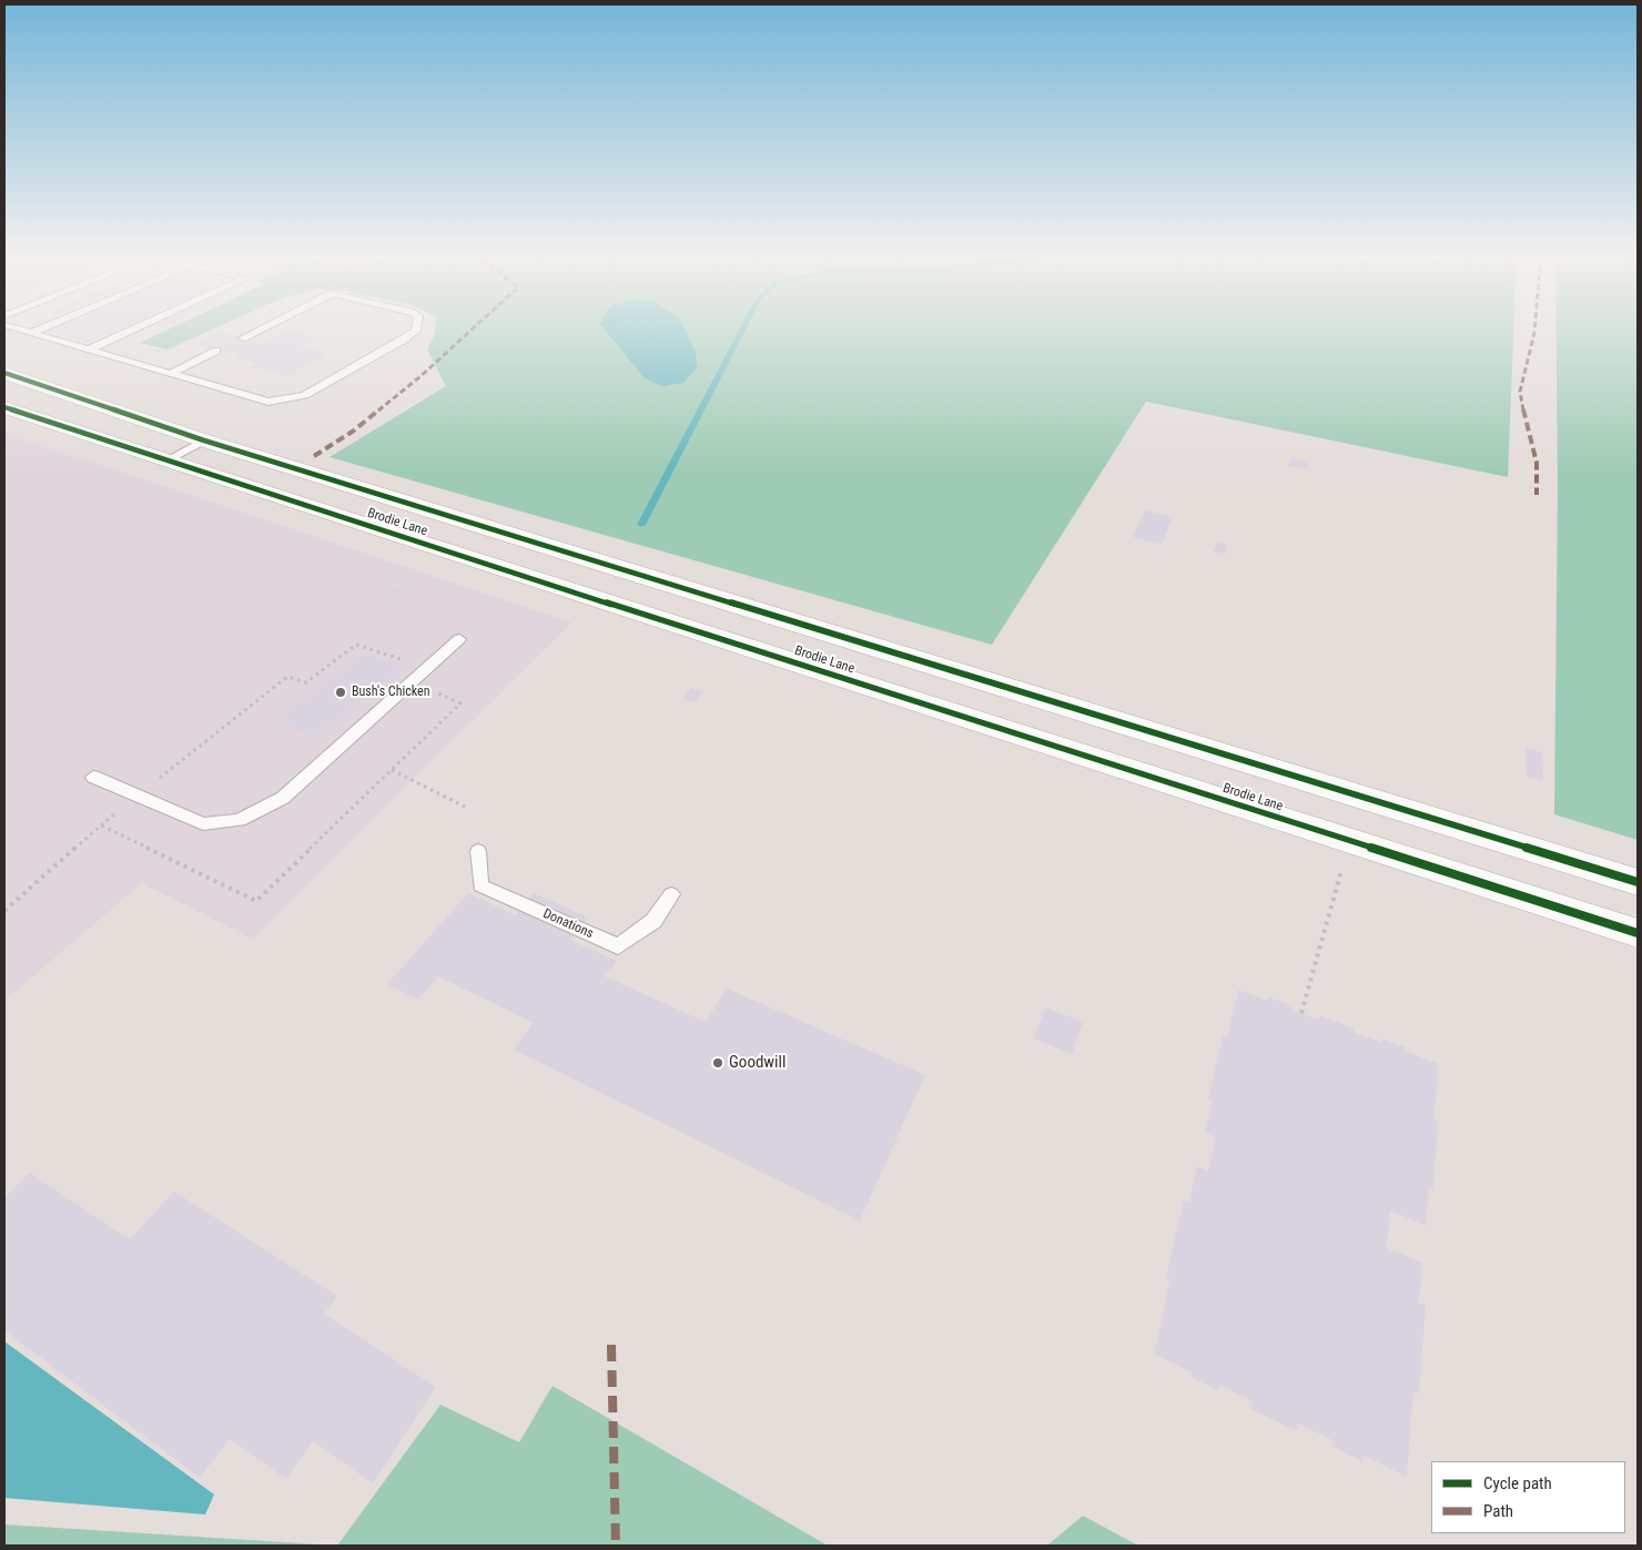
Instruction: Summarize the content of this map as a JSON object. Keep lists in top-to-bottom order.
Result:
{
  "streets": {
    "main road": ["Brodie Lane"],
    "lane": ["Donations"]
  },
  "places": ["Bush's Chicken", "Goodwill"],
  "legend": ["Cycle path", "Path"]
}
